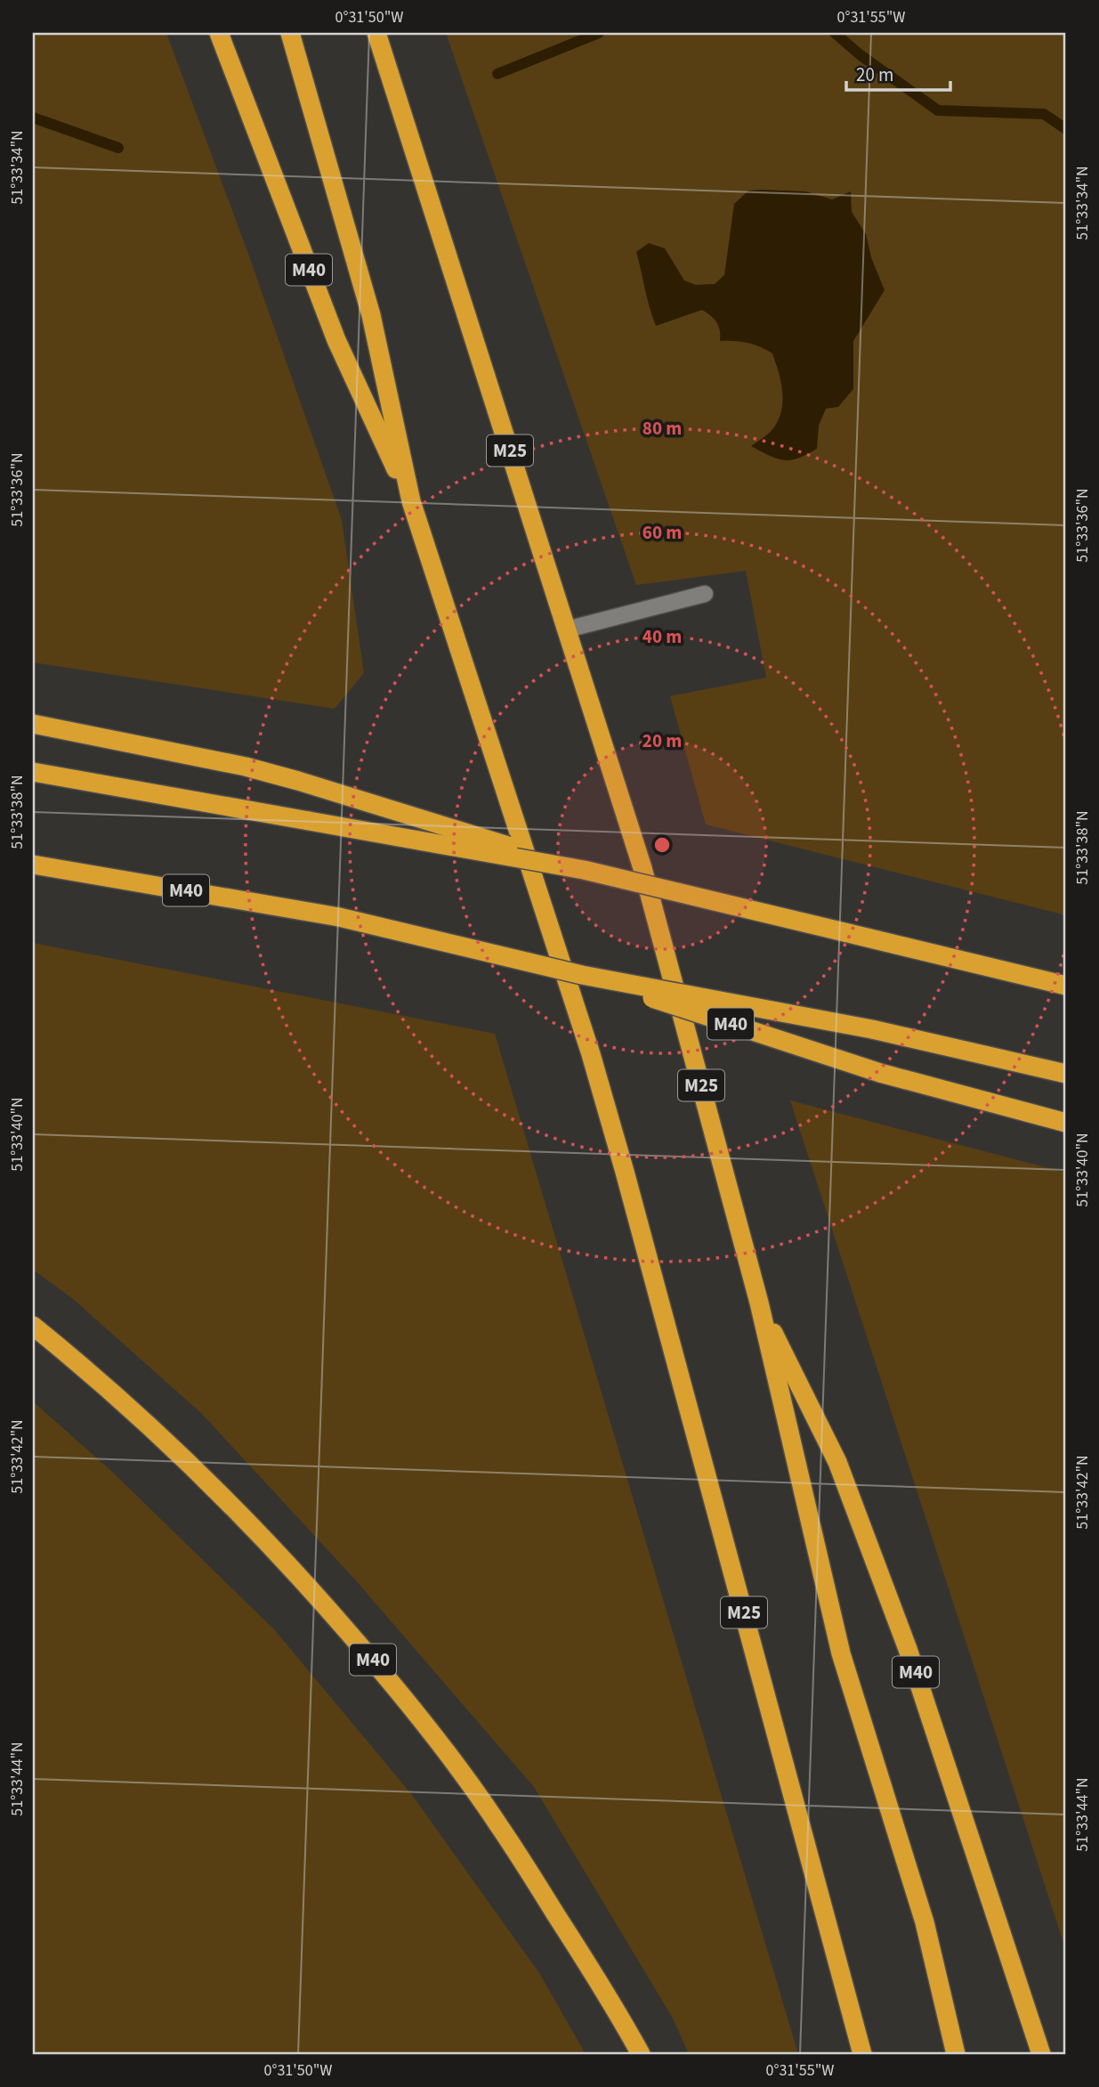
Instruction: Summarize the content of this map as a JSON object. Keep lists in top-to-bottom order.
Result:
{
  "streets": {
    "highway": ["M40", "M25"]
  },
  "crossings": [
    ["M40", "M25"]
  ],
  "scale_bar": "20 m",
  "coordinates": [
    "0°31'50\"W",
    "0°31'55\"W",
    "51°33'34\"N",
    "51°33'36\"N",
    "51°33'38\"N",
    "51°33'40\"N",
    "51°33'42\"N",
    "51°33'44\"N"
  ],
  "rings": [
    "80 m",
    "60 m",
    "40 m",
    "20 m"
  ]
}
